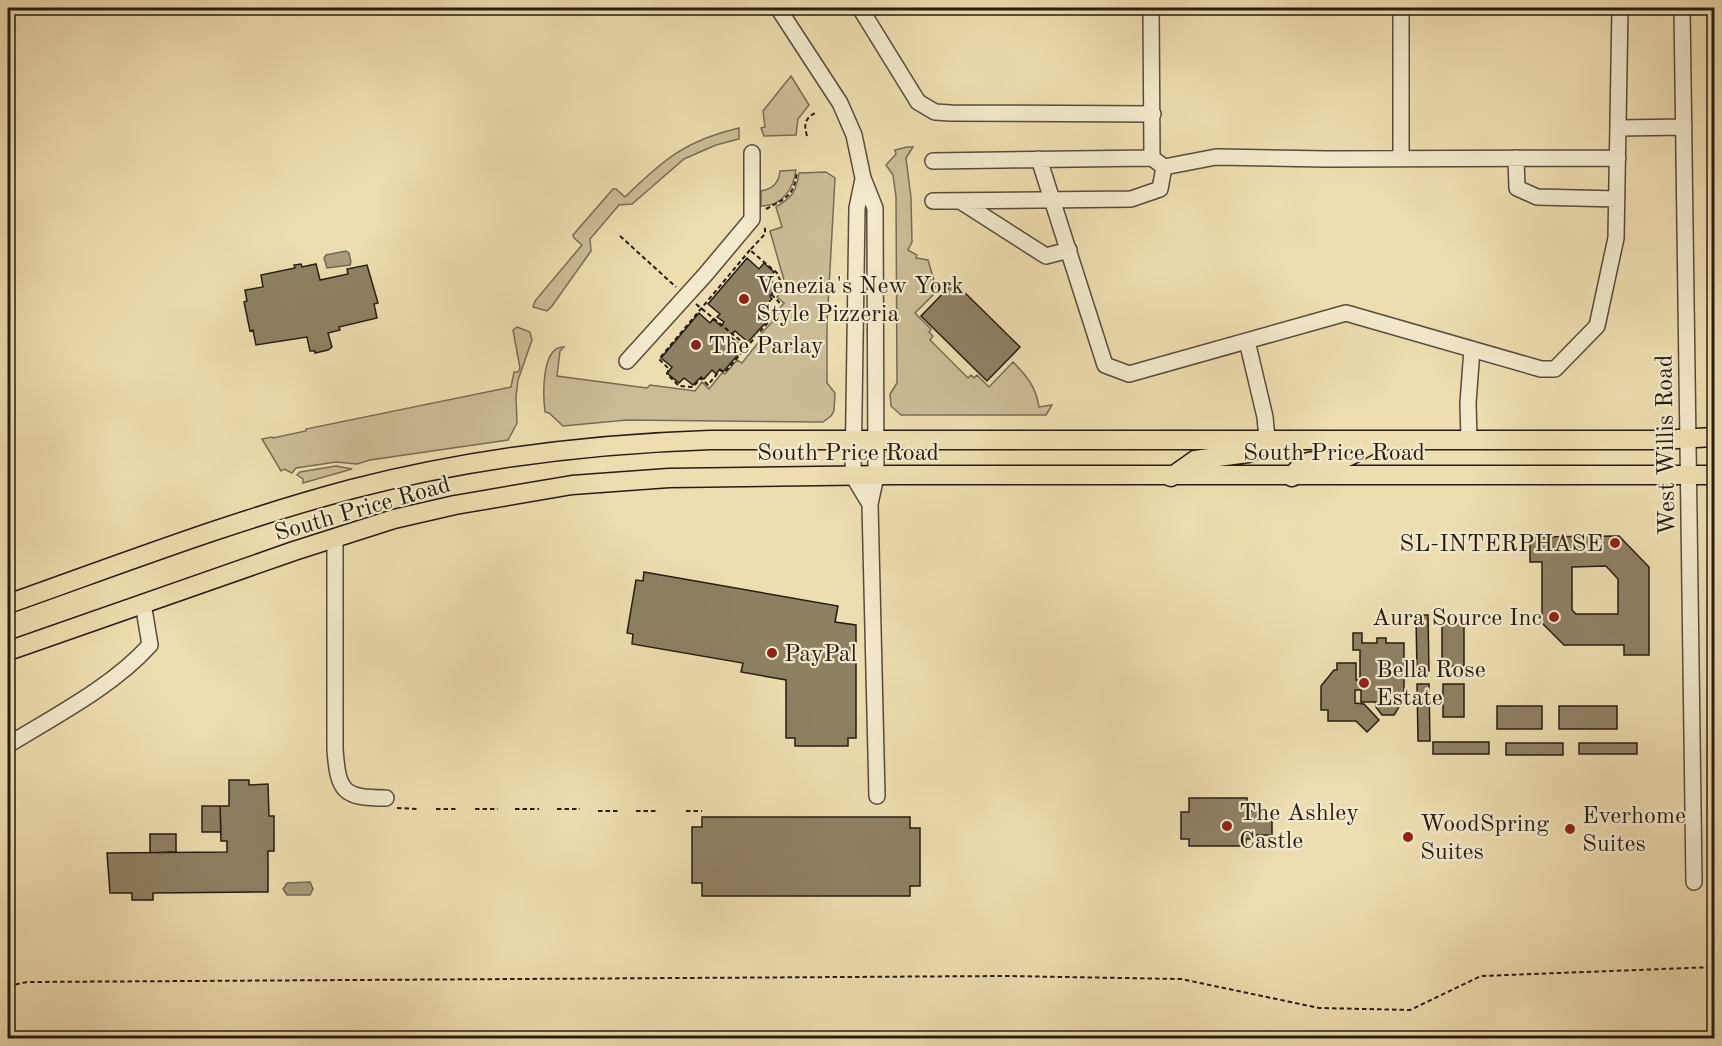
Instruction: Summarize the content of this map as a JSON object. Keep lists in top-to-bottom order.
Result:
{
  "streets": {
    "main road": ["South Price Road"],
    "street": ["West Willis Road"]
  },
  "crossings": [
    ["West Willis Road", "South Price Road"]
  ],
  "places": [
    "Venezia's New York Style Pizzeria",
    "The Parlay",
    "SL-INTERPHASE",
    "Aura Source Inc",
    "PayPal",
    "Bella Rose Estate",
    "The Ashley Castle",
    "Everhome Suites",
    "WoodSpring Suites"
  ]
}
